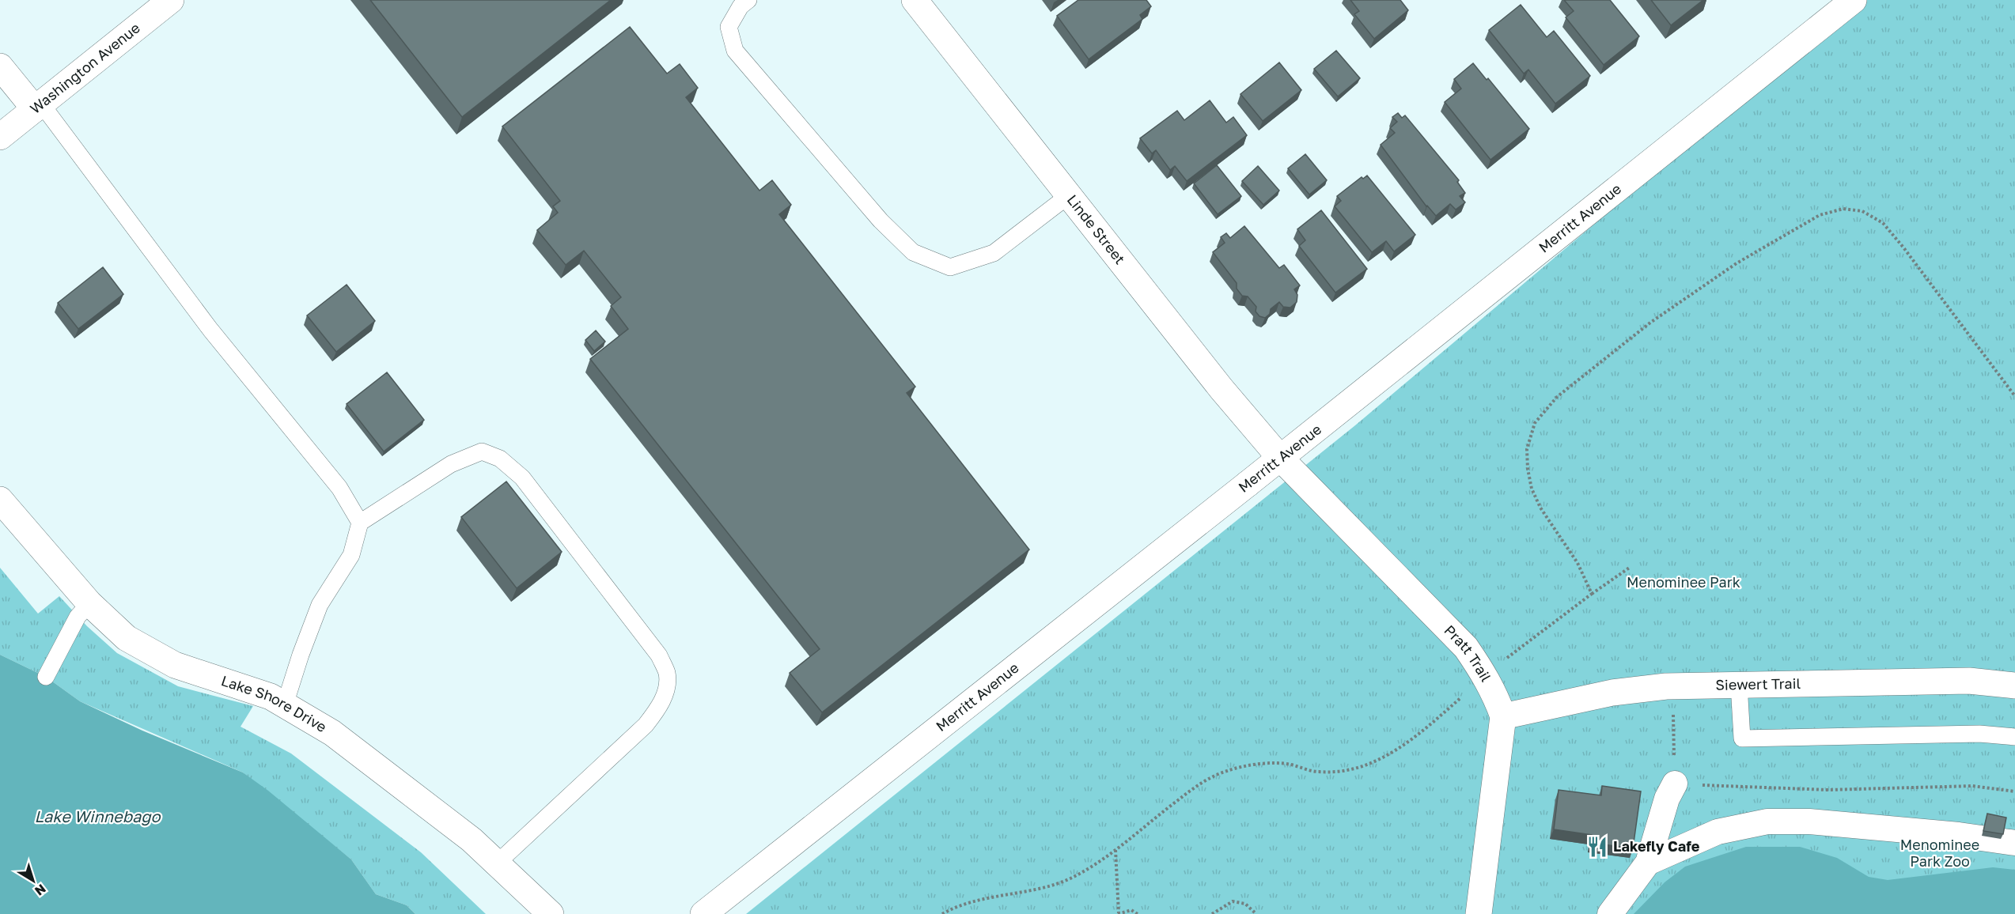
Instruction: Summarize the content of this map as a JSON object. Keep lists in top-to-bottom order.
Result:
{
  "streets": {
    "street": [
      "Washington Avenue",
      "Merritt Avenue",
      "Linde Street",
      "Pratt Trail",
      "Siewert Trail",
      "Lake Shore Drive"
    ]
  },
  "crossings": [
    ["Merritt Avenue", "Linde Street"],
    ["Merritt Avenue", "Pratt Trail"],
    ["Linde Street", "Pratt Trail"],
    ["Pratt Trail", "Siewert Trail"]
  ],
  "water": ["Lake Winnebago"],
  "parks": ["Menominee Park", "Menominee Park Zoo"],
  "places": {
    "restaurant": ["Lakefly Cafe"]
  },
  "north": "bottom right"
}
